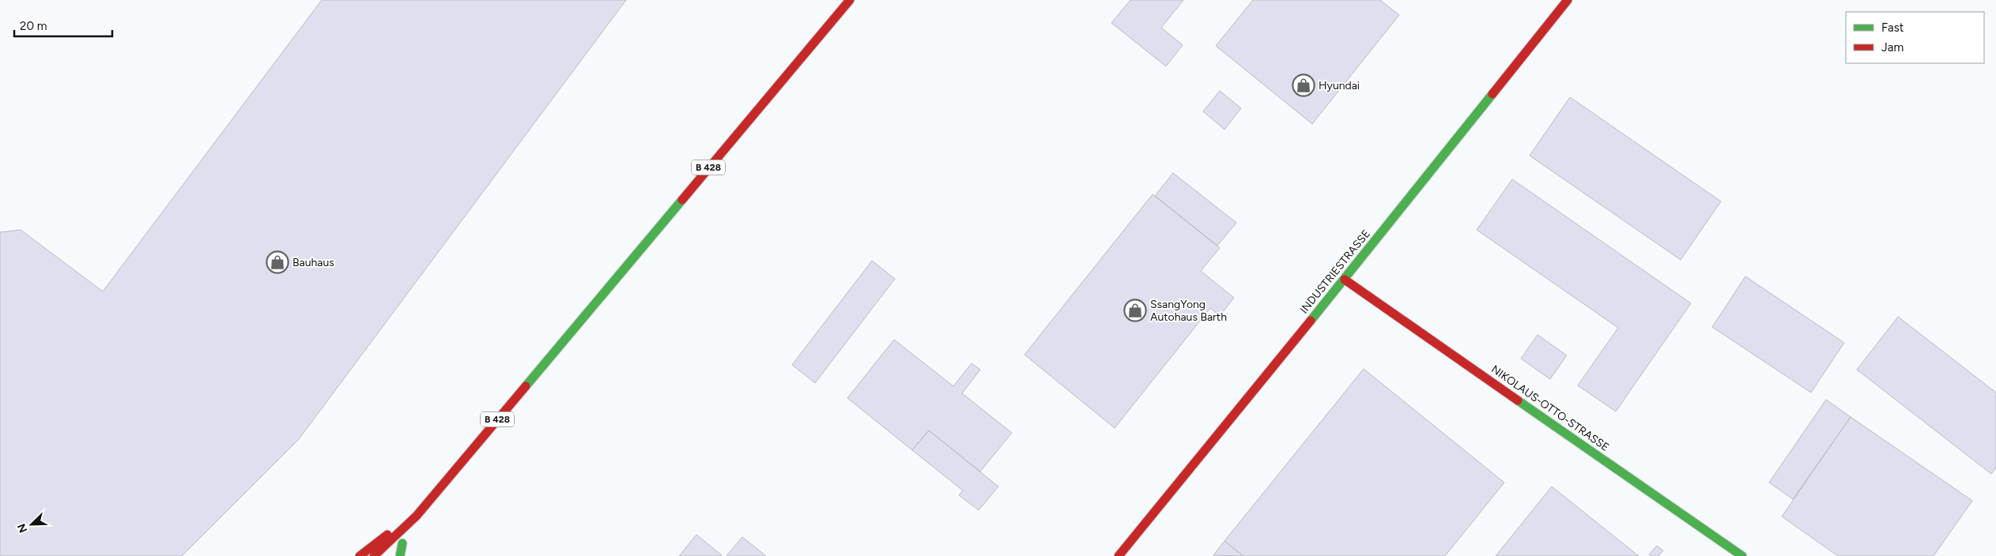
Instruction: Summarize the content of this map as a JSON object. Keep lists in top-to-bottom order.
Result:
{
  "streets": {
    "street": ["B 428", "INDUSTRIESTRASSE", "NIKOLAUS-OTTO-STRASSE"]
  },
  "crossings": [
    ["INDUSTRIESTRASSE", "NIKOLAUS-OTTO-STRASSE"]
  ],
  "places": {
    "shop": ["Hyundai", "Bauhaus", "SsangYong Autohaus Barth"]
  },
  "legend": ["Fast", "Jam"],
  "scale_bar": "20 m",
  "north": "bottom left"
}
